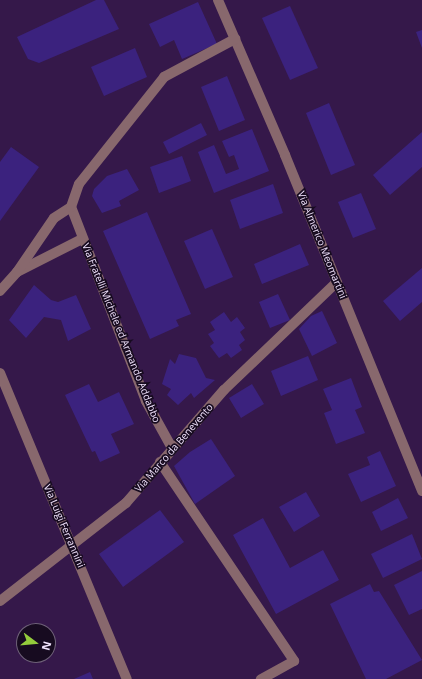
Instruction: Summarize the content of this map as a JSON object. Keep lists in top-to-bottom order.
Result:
{
  "streets": {
    "street": [
      "Via Almerico Meomartini",
      "Via Fratelli Michele ed Armando Addabbo",
      "Via Marco da Benevento",
      "Via Luigi Ferrannini"
    ]
  },
  "crossings": [
    ["Via Almerico Meomartini", "Via Marco da Benevento"],
    ["Via Fratelli Michele ed Armando Addabbo", "Via Marco da Benevento"],
    ["Via Marco da Benevento", "Via Luigi Ferrannini"]
  ],
  "north": "right"
}
